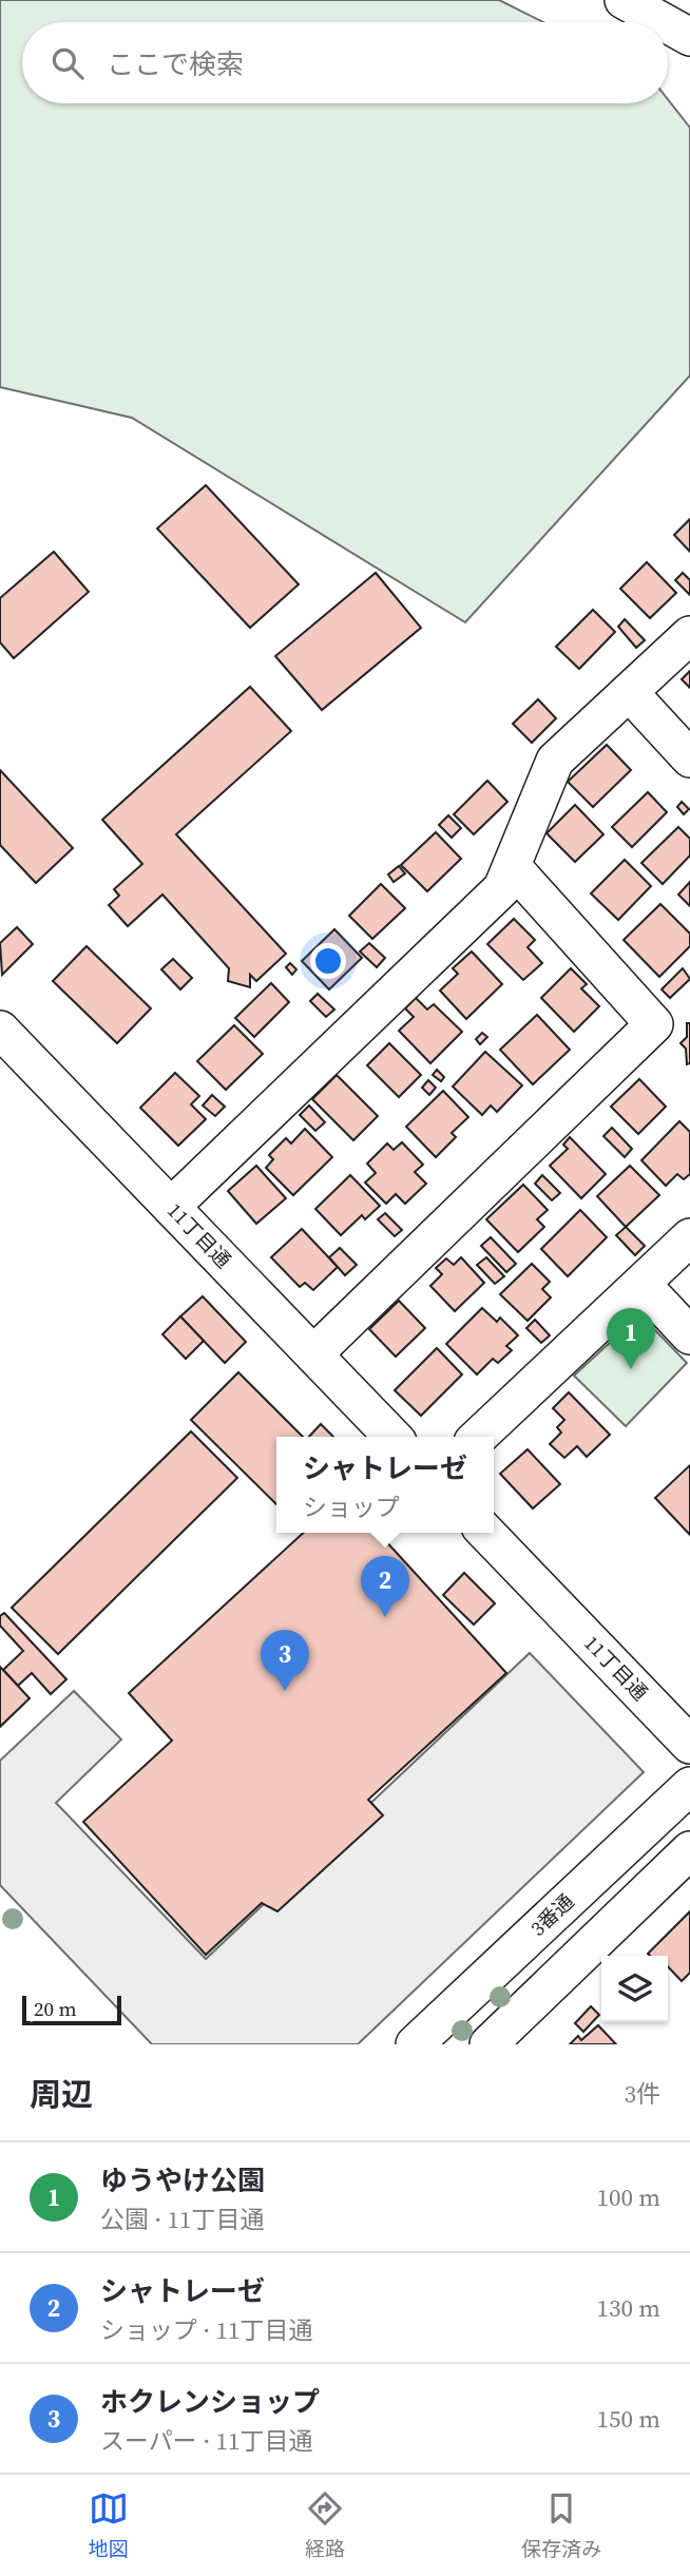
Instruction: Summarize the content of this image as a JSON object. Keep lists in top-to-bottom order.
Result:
{
  "streets": {
    "street": ["11丁目通", "3番通"]
  },
  "scale_bar": "20 m",
  "page": {
    "search": "ここで検索",
    "pins": ["1", "2", "3"],
    "popup": ["シャトレーゼ", "ショップ"],
    "scale": "20 m",
    "heading": ["周辺", "3件"],
    "list": [
      {
        "mark": "1",
        "name": "ゆうやけ公園",
        "note": "公園 · 11丁目通",
        "value": "100 m"
      },
      {
        "mark": "2",
        "name": "シャトレーゼ",
        "note": "ショップ · 11丁目通",
        "value": "130 m"
      },
      {
        "mark": "3",
        "name": "ホクレンショップ",
        "note": "スーパー · 11丁目通",
        "value": "150 m"
      }
    ],
    "nav": ["地図", "経路", "保存済み"]
  }
}
